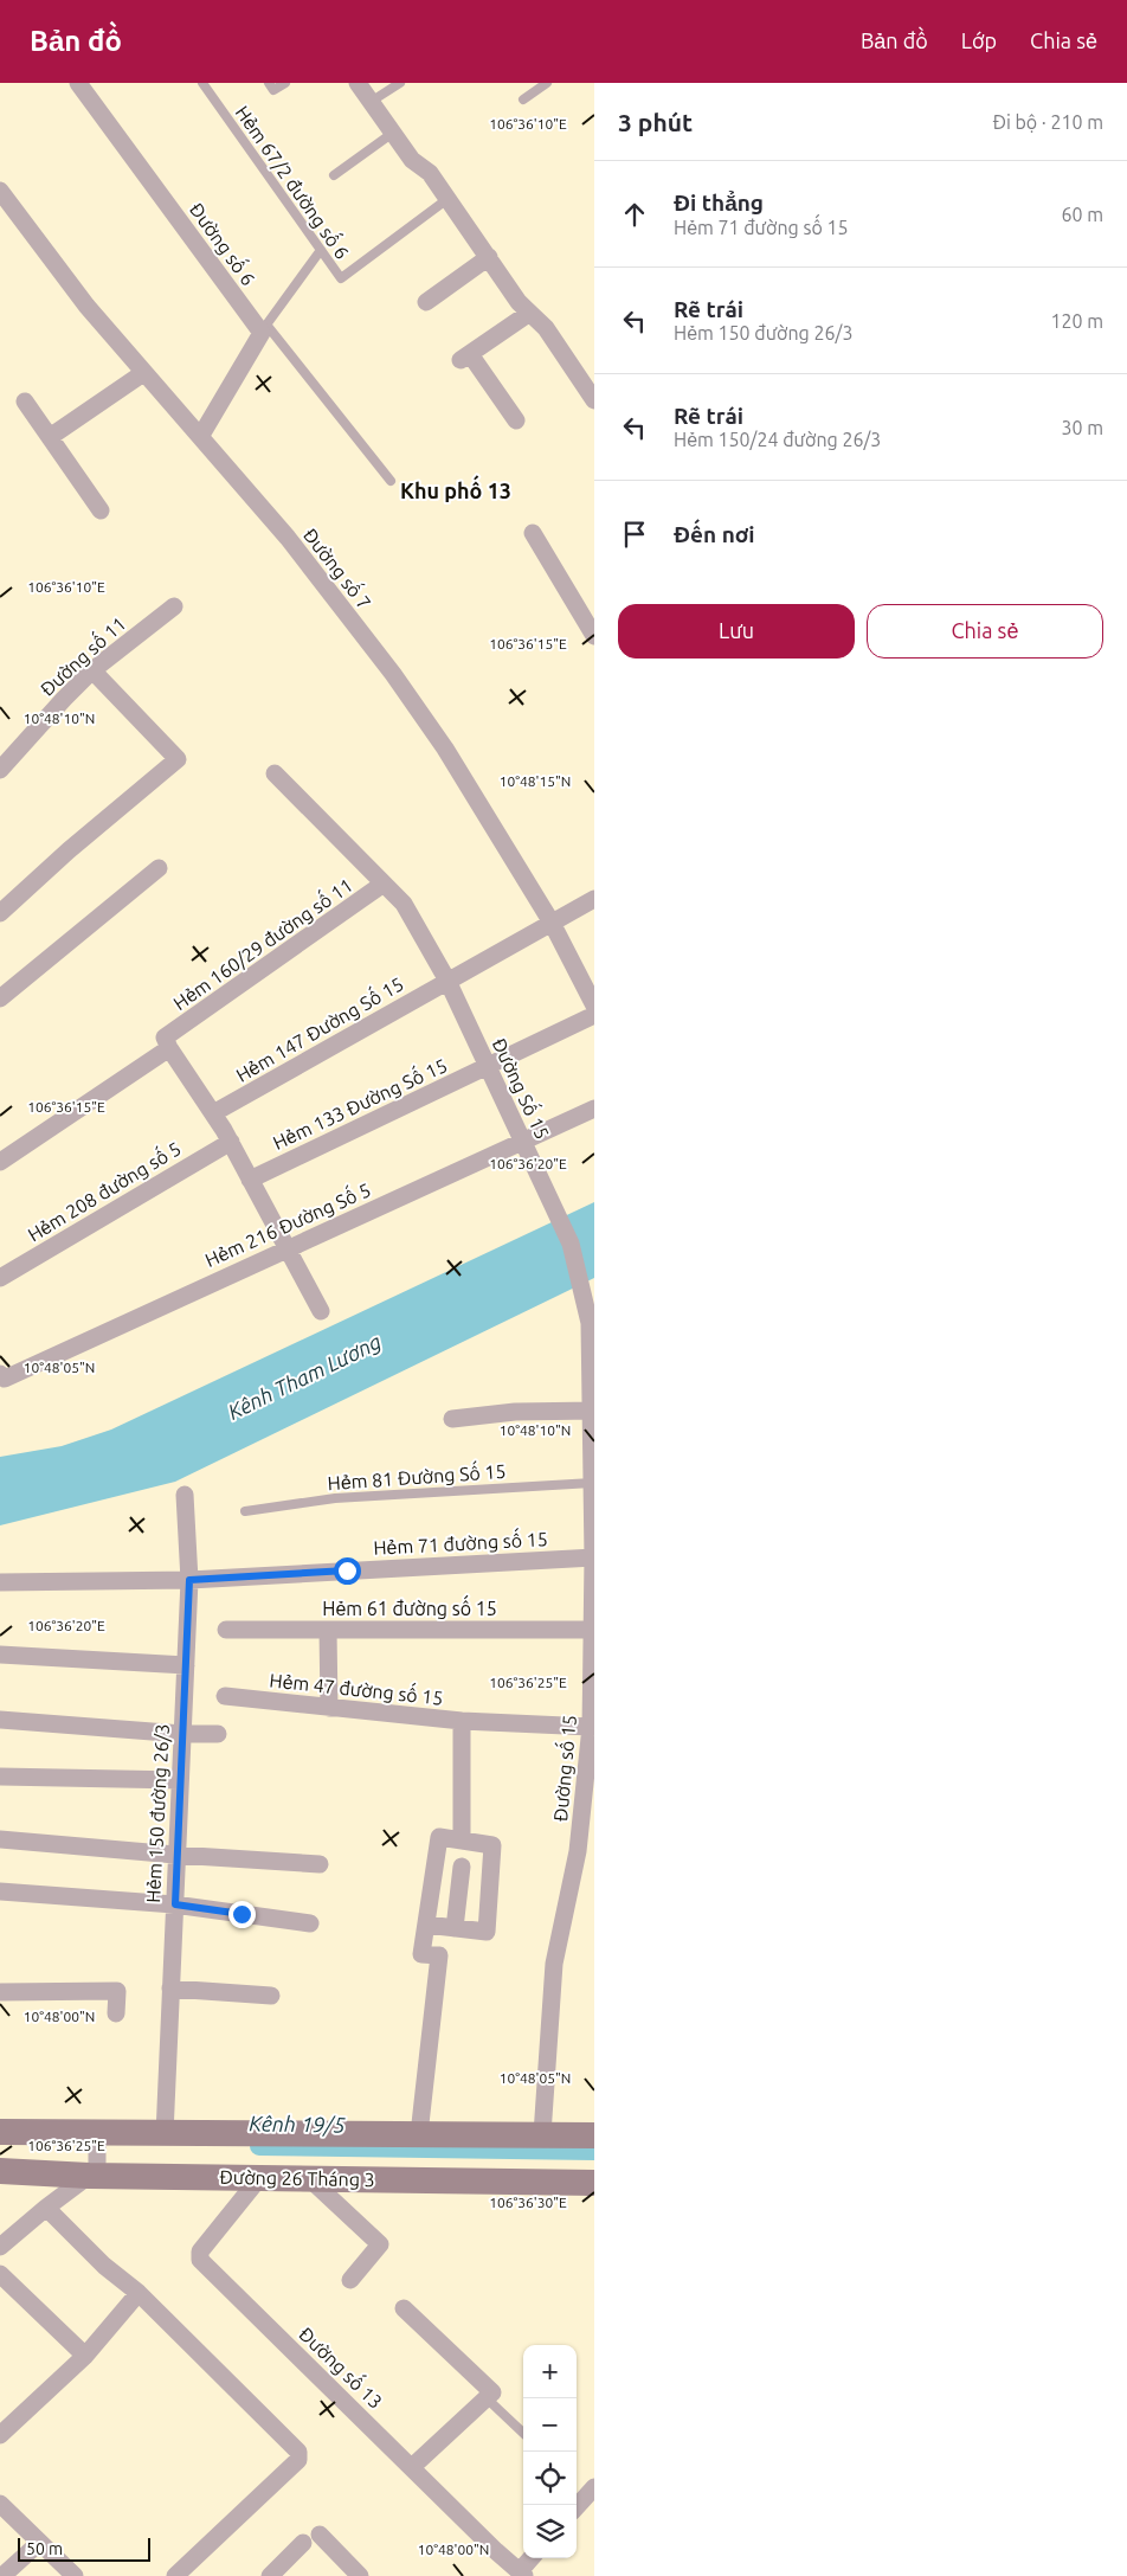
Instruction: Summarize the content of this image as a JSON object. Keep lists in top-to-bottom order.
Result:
{
  "streets": {
    "street": [
      "Đường số 6",
      "Đường số 7",
      "Đường số 11",
      "Hẻm 160/29 đường số 11",
      "Hẻm 147 Đường Số 15",
      "Đường Số 15",
      "Hẻm 133 Đường Số 15",
      "Hẻm 208 đường số 5",
      "Hẻm 216 Đường Số 5",
      "Hẻm 71 đường số 15",
      "Hẻm 61 đường số 15",
      "Hẻm 47 đường số 15",
      "Đường số 15",
      "Hẻm 150 đường 26/3",
      "Đường 26 Tháng 3",
      "Đường số 13"
    ],
    "lane": ["Hẻm 67/2 đường số 6", "Hẻm 81 Đường Số 15"]
  },
  "crossings": [
    ["Đường số 7", "Hẻm 147 Đường Số 15"],
    ["Hẻm 160/29 đường số 11", "Đường Số 15"],
    ["Hẻm 147 Đường Số 15", "Đường Số 15"],
    ["Đường Số 15", "Hẻm 133 Đường Số 15"],
    ["Đường Số 15", "Hẻm 216 Đường Số 5"],
    ["Đường Số 15", "Đường số 15"],
    ["Hẻm 81 Đường Số 15", "Đường số 15"],
    ["Hẻm 71 đường số 15", "Đường số 15"],
    ["Hẻm 71 đường số 15", "Hẻm 150 đường 26/3"],
    ["Hẻm 61 đường số 15", "Đường số 15"],
    ["Hẻm 47 đường số 15", "Đường số 15"],
    ["Đường 26 Tháng 3", "Đường số 13"]
  ],
  "districts": ["Khu phố 13"],
  "water": ["Kênh Tham Lương", "Kênh 19/5"],
  "scale_bar": "50 m",
  "page": {
    "header": "Bản đồ",
    "nav": ["Bản đồ", "Lớp", "Chia sẻ"],
    "heading": ["3 phút", "Đi bộ · 210 m"],
    "list": [
      ["Đi thẳng", "Hẻm 71 đường số 15", "60 m"],
      ["Rẽ trái", "Hẻm 150 đường 26/3", "120 m"],
      ["Rẽ trái", "Hẻm 150/24 đường 26/3", "30 m"],
      "Đến nơi"
    ],
    "buttons": ["Lưu", "Chia sẻ"],
    "map_buttons": ["+", "−"],
    "scale": "50 m"
  },
  "coordinates": [
    "106°36'10\"E",
    "106°36'15\"E",
    "10°48'10\"N",
    "10°48'15\"N",
    "106°36'20\"E",
    "10°48'05\"N",
    "106°36'25\"E",
    "10°48'00\"N",
    "106°36'30\"E"
  ]
}
